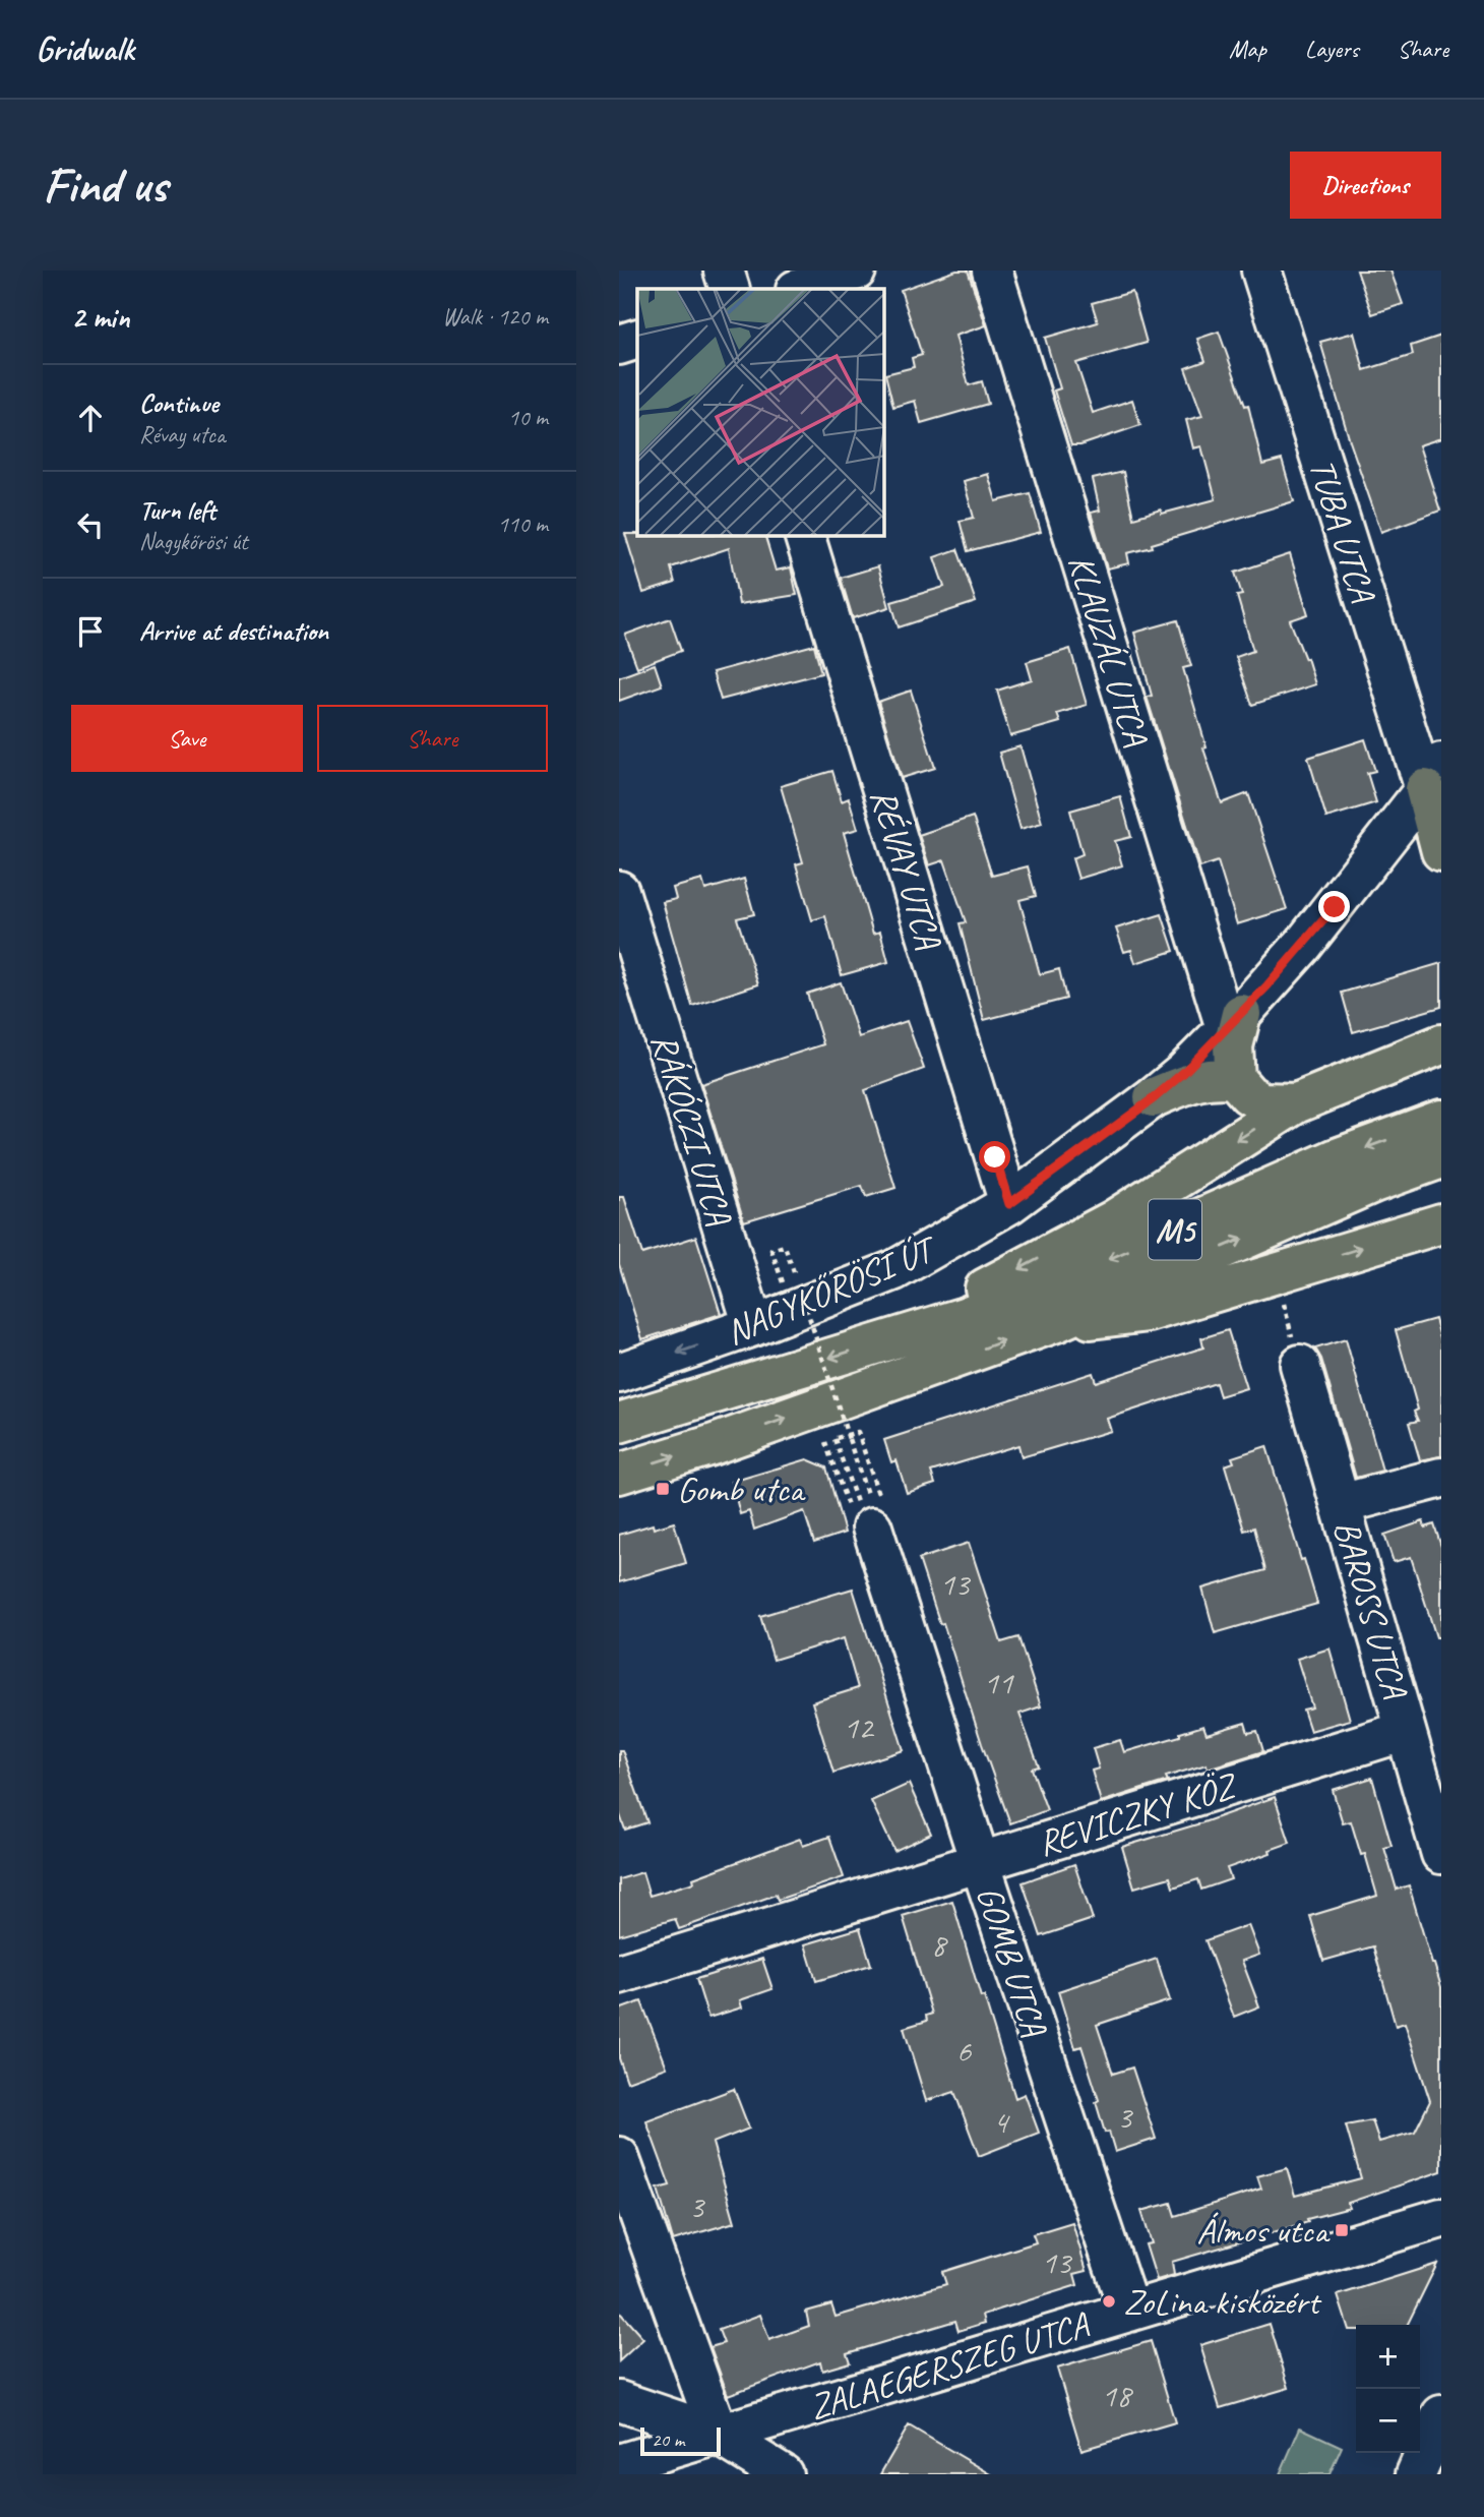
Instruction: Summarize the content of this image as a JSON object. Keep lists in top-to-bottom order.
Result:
{
  "streets": {
    "main road": ["M5", "NAGYKŐRÖSI ÚT"],
    "street": [
      "TUBA UTCA",
      "KLAUZÁL UTCA",
      "RÉVAY UTCA",
      "RÁKÓCZI UTCA",
      "BAROSS UTCA",
      "REVICZKY KÖZ",
      "GOMB UTCA",
      "ZALAEGERSZEG UTCA"
    ]
  },
  "crossings": [
    ["TUBA UTCA", "NAGYKŐRÖSI ÚT"],
    ["KLAUZÁL UTCA", "NAGYKŐRÖSI ÚT"],
    ["RÉVAY UTCA", "NAGYKŐRÖSI ÚT"],
    ["RÁKÓCZI UTCA", "NAGYKŐRÖSI ÚT"],
    ["BAROSS UTCA", "REVICZKY KÖZ"],
    ["REVICZKY KÖZ", "GOMB UTCA"],
    ["GOMB UTCA", "ZALAEGERSZEG UTCA"]
  ],
  "places": {
    "transit": ["Gomb utca", "Álmos utca"],
    "other": ["ZoLina kisközért"]
  },
  "house_numbers": [
    "13",
    "11",
    "12",
    "8",
    "6",
    "3",
    "4",
    "3",
    "13",
    "18"
  ],
  "scale_bar": "20 m",
  "page": {
    "header": "Gridwalk",
    "nav": ["Map", "Layers", "Share"],
    "buttons": [
      "Directions",
      ["Save", "Share"]
    ],
    "title": "Find us",
    "heading": ["2 min", "Walk · 120 m"],
    "list": [
      ["Continue", "Révay utca", "10 m"],
      ["Turn left", "Nagykőrösi út", "110 m"],
      "Arrive at destination"
    ],
    "map_buttons": ["+", "−"],
    "scale": "20 m"
  }
}
